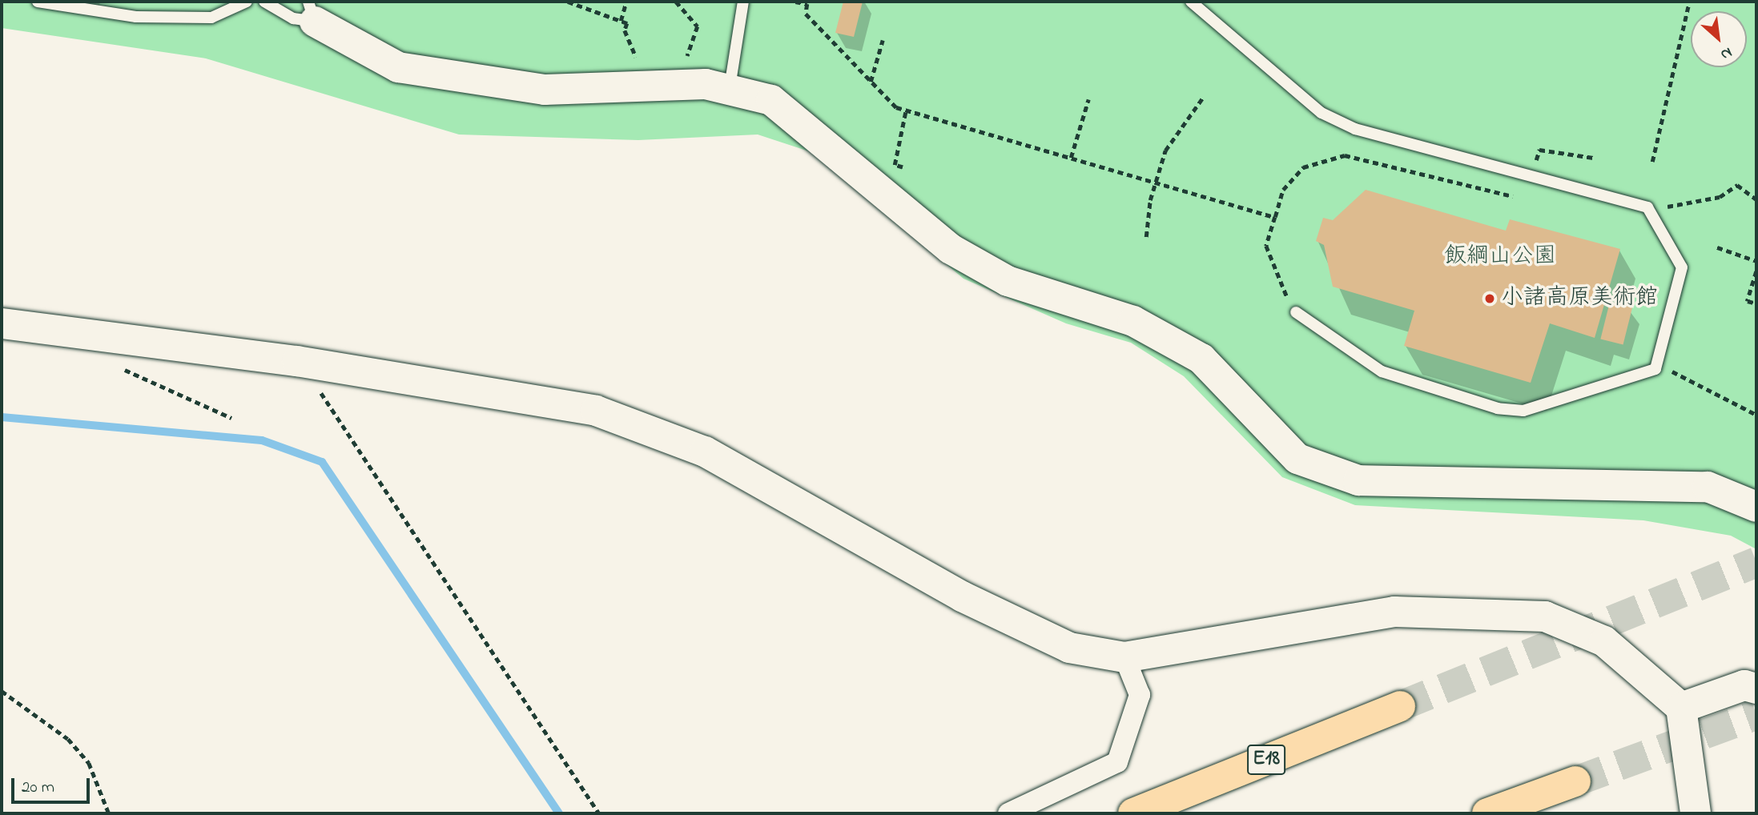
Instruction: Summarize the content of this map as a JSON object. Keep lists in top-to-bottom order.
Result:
{
  "streets": {
    "highway": ["E18"]
  },
  "parks": ["飯綱山公園"],
  "places": ["小諸高原美術館"],
  "scale_bar": "20 m",
  "north": "bottom right"
}
